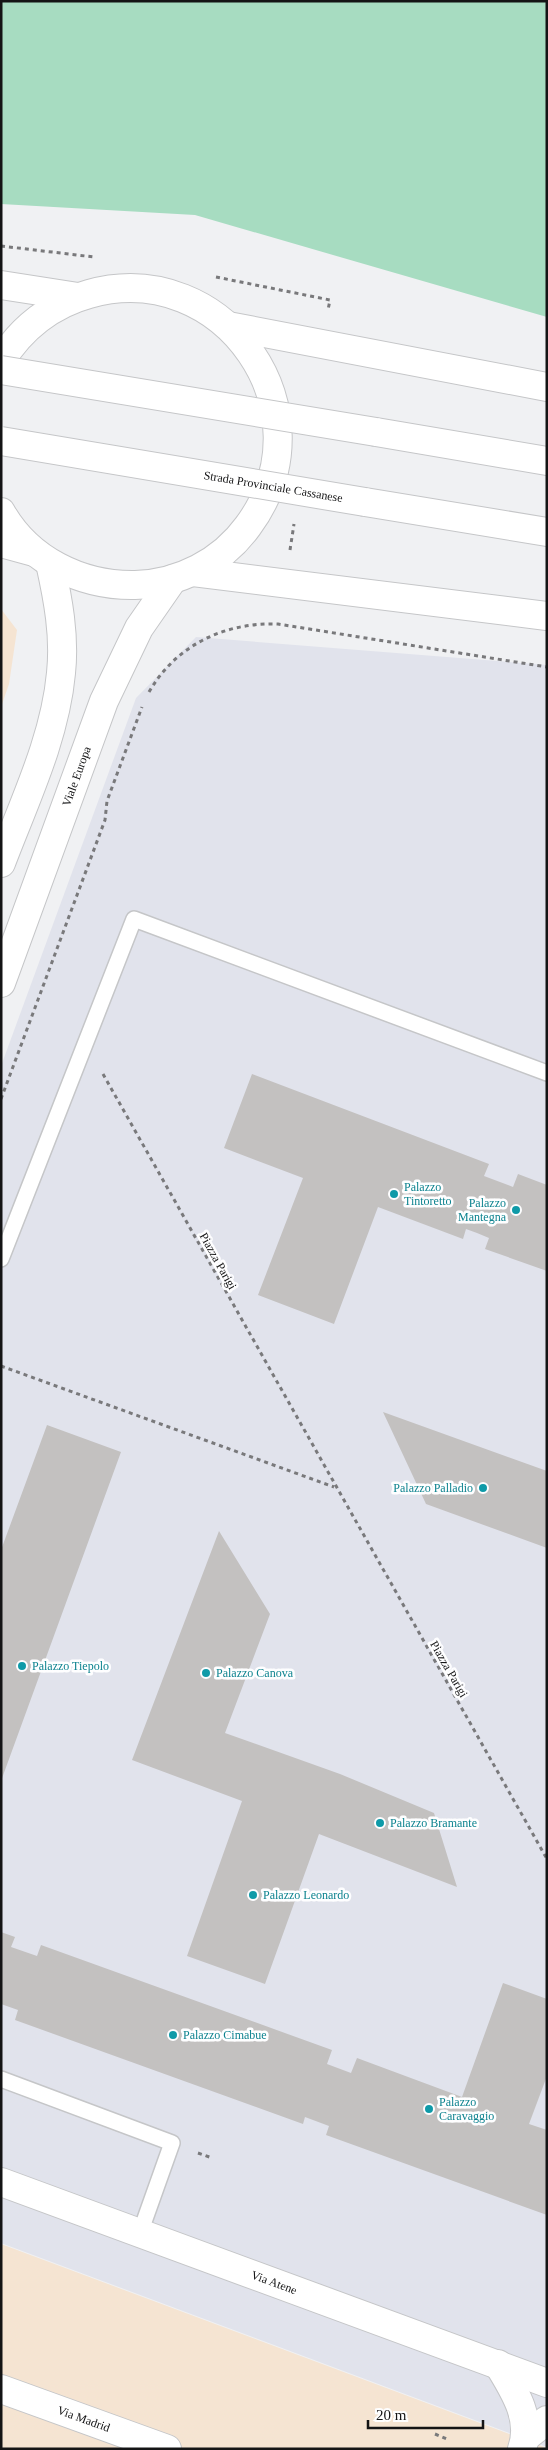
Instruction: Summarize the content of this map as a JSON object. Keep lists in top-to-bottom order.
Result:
{
  "streets": {
    "street": [
      "Strada Provinciale Cassanese",
      "Viale Europa",
      "Via Atene",
      "Via Madrid"
    ],
    "path": ["Piazza Parigi"]
  },
  "places": [
    "Palazzo Tintoretto",
    "Palazzo Mantegna",
    "Palazzo Palladio",
    "Palazzo Tiepolo",
    "Palazzo Canova",
    "Palazzo Bramante",
    "Palazzo Leonardo",
    "Palazzo Cimabue",
    "Palazzo Caravaggio"
  ],
  "scale_bar": "20 m"
}
